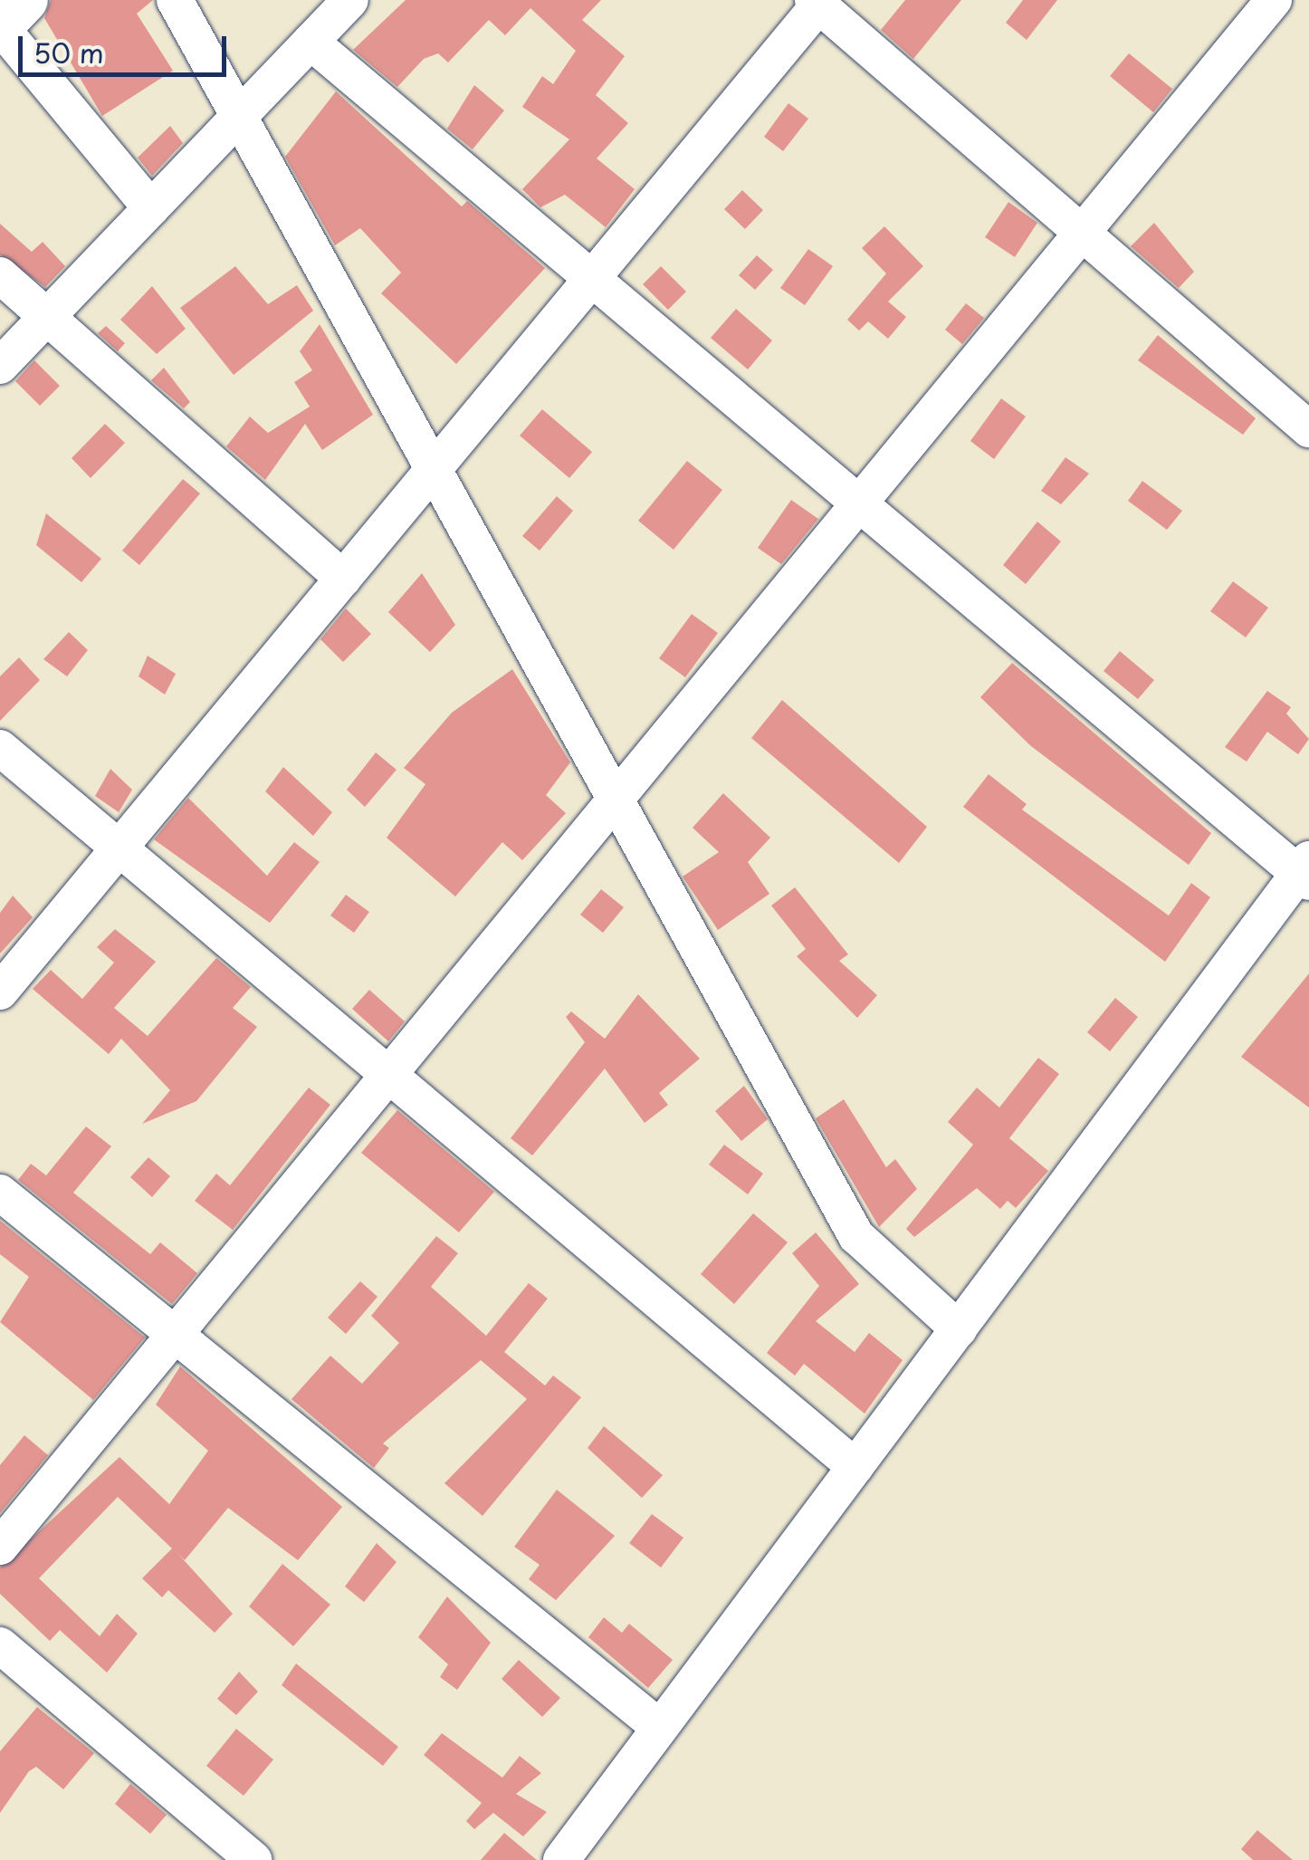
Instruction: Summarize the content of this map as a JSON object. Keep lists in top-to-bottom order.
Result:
{
  "scale_bar": "50 m"
}
